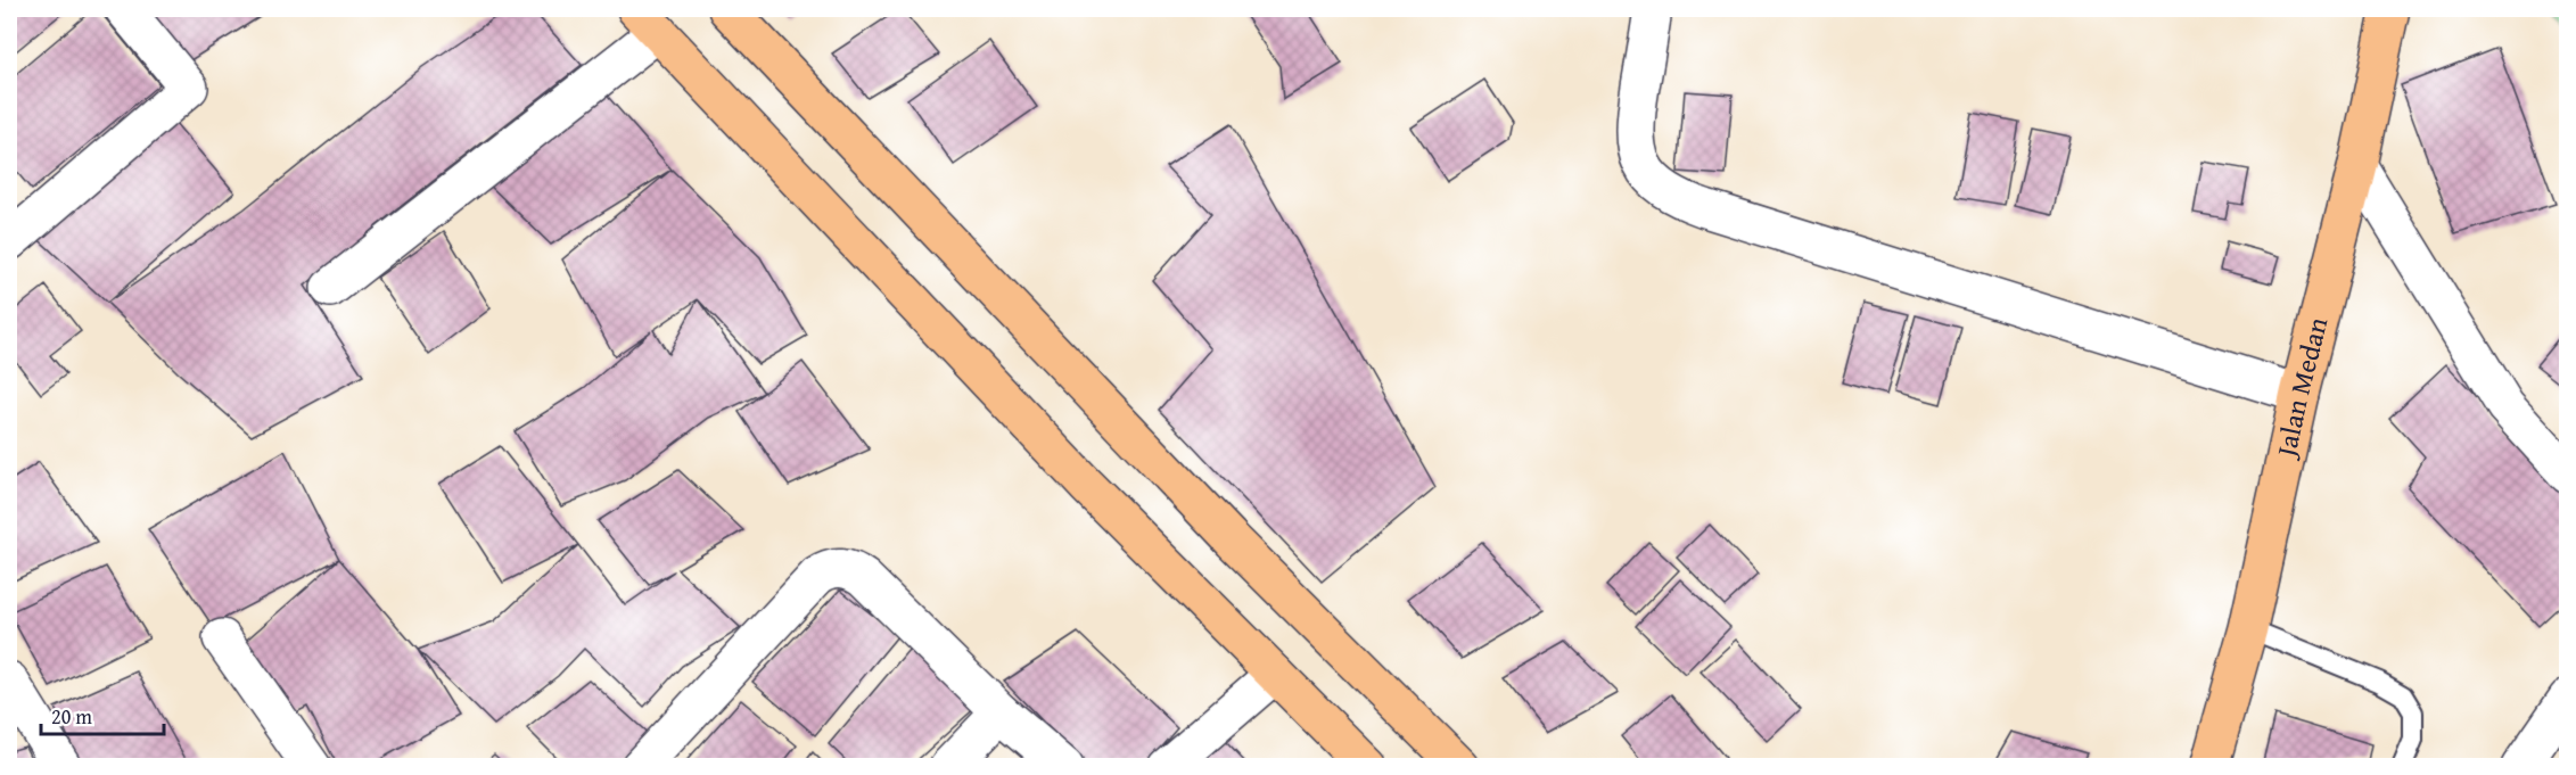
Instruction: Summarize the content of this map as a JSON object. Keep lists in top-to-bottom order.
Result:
{
  "streets": {
    "main road": ["Jalan Medan"]
  },
  "scale_bar": "20 m"
}
